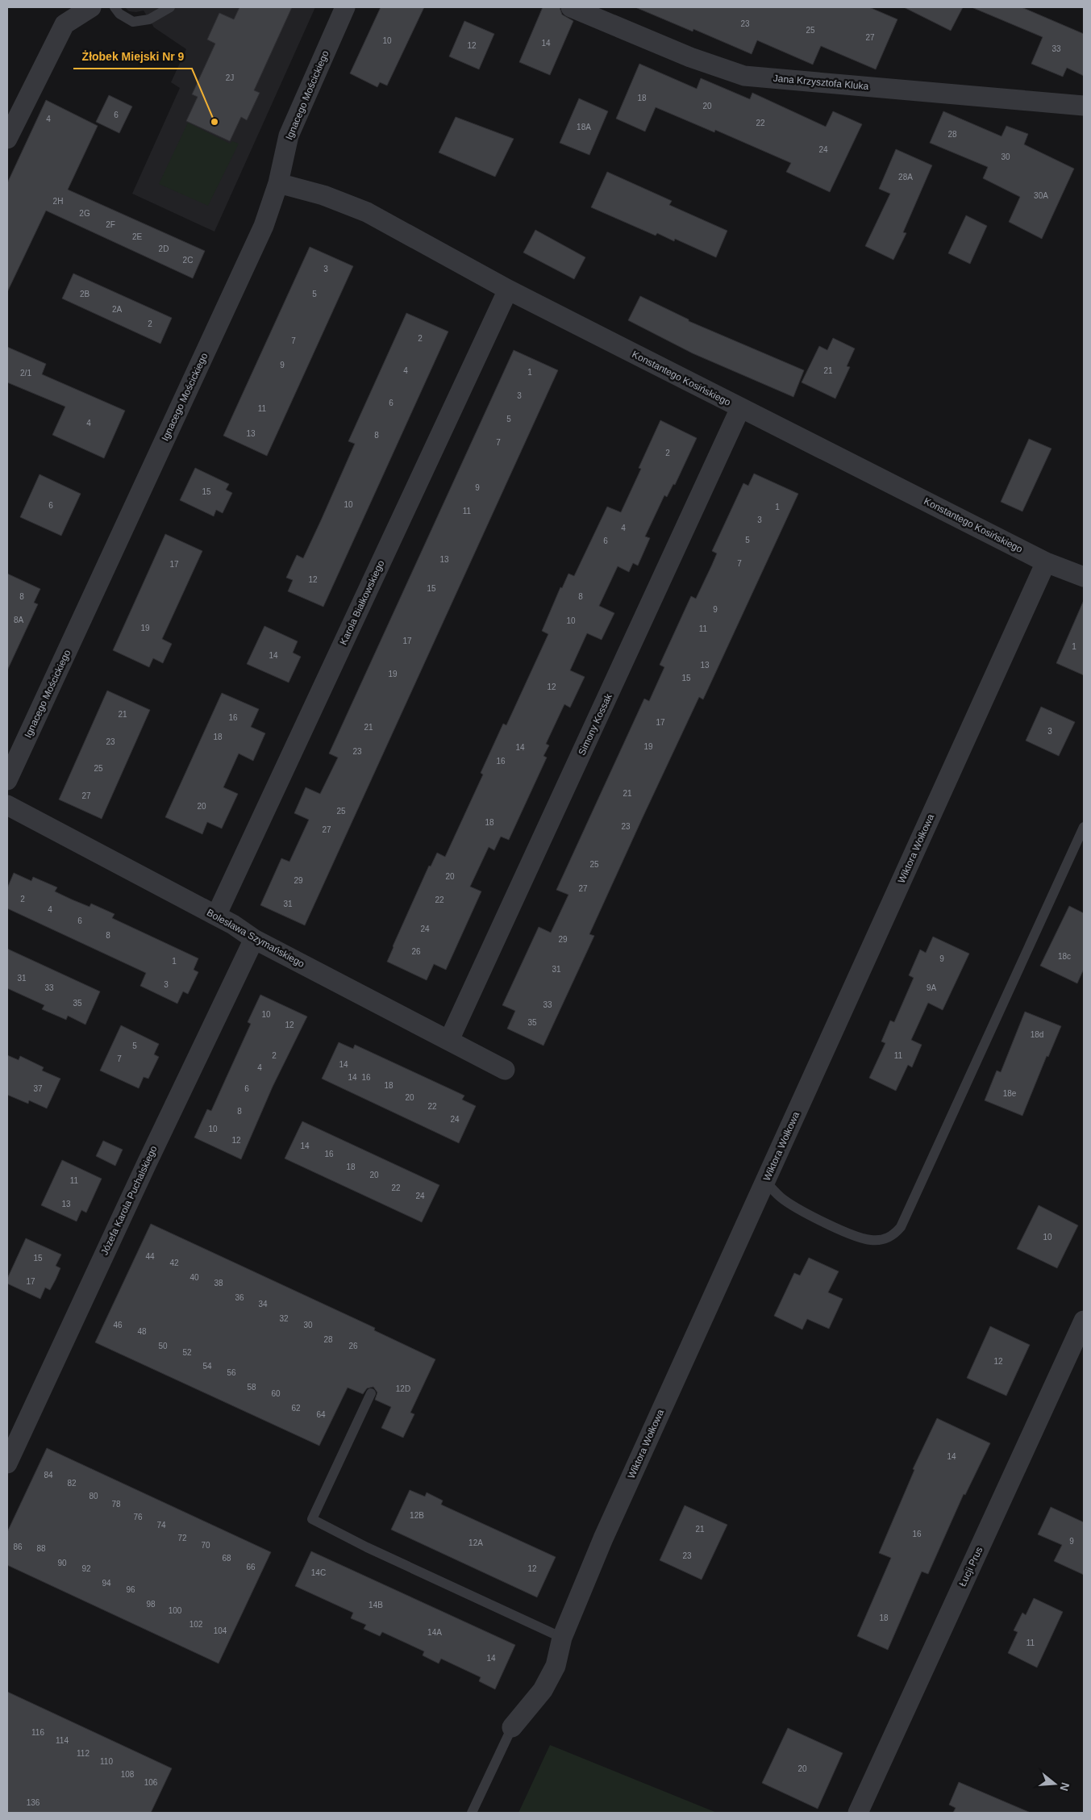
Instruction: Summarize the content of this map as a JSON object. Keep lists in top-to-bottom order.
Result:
{
  "streets": {
    "street": [
      "Jana Krzysztofa Kluka",
      "Ignacego Mościckiego",
      "Konstantego Kosińskiego",
      "Karola Białkowskiego",
      "Simony Kossak",
      "Wiktora Wołkowa",
      "Bolesława Szymańskiego",
      "Józefa Karola Puchalskiego",
      "Łucji Prus"
    ]
  },
  "crossings": [
    ["Ignacego Mościckiego", "Konstantego Kosińskiego"],
    ["Konstantego Kosińskiego", "Karola Białkowskiego"],
    ["Konstantego Kosińskiego", "Simony Kossak"],
    ["Konstantego Kosińskiego", "Wiktora Wołkowa"],
    ["Karola Białkowskiego", "Bolesława Szymańskiego"],
    ["Simony Kossak", "Bolesława Szymańskiego"],
    ["Bolesława Szymańskiego", "Józefa Karola Puchalskiego"]
  ],
  "places": ["Żłobek Miejski Nr 9"],
  "house_numbers": [
    "23",
    "25",
    "27",
    "10",
    "14",
    "12",
    "33",
    "2J",
    "18",
    "20",
    "6",
    "4",
    "22",
    "18A",
    "28",
    "24",
    "30",
    "28A",
    "30A",
    "2H",
    "2G",
    "2F",
    "2E",
    "2D",
    "2C",
    "3",
    "2B",
    "5",
    "2A",
    "2",
    "2",
    "7",
    "9",
    "4",
    "21",
    "1",
    "2/1",
    "3",
    "6",
    "11",
    "5",
    "4",
    "13",
    "8",
    "7",
    "2",
    "9",
    "15",
    "10",
    "6",
    "1",
    "11",
    "3",
    "4",
    "5",
    "6",
    "13",
    "7",
    "17",
    "12",
    "15",
    "8",
    "8",
    "9",
    "8A",
    "10",
    "19",
    "11",
    "17",
    "1",
    "14",
    "13",
    "19",
    "15",
    "12",
    "21",
    "16",
    "17",
    "21",
    "3",
    "18",
    "23",
    "19",
    "14",
    "23",
    "16",
    "25",
    "21",
    "27",
    "20",
    "25",
    "18",
    "23",
    "27",
    "25",
    "20",
    "29",
    "27",
    "2",
    "22",
    "31",
    "4",
    "6",
    "24",
    "8",
    "29",
    "26",
    "18c",
    "9",
    "1",
    "31",
    "31",
    "3",
    "33",
    "9A",
    "35",
    "33",
    "10",
    "35",
    "12",
    "18d",
    "5",
    "2",
    "11",
    "7",
    "14",
    "4",
    "14",
    "16",
    "18",
    "37",
    "6",
    "18e",
    "20",
    "22",
    "8",
    "24",
    "10",
    "12",
    "14",
    "16",
    "18",
    "20",
    "11",
    "22",
    "24",
    "13",
    "10",
    "44",
    "15",
    "42",
    "40",
    "17",
    "38",
    "36",
    "34",
    "32",
    "46",
    "30",
    "48",
    "28",
    "50",
    "26",
    "52",
    "12",
    "54",
    "56",
    "58",
    "12D",
    "60",
    "62",
    "64",
    "14",
    "84",
    "82",
    "80",
    "78",
    "12B",
    "76",
    "74",
    "21",
    "16",
    "72",
    "9",
    "12A",
    "70",
    "86",
    "88",
    "23",
    "68",
    "90",
    "66",
    "92",
    "12",
    "14C",
    "94",
    "96",
    "98",
    "14B",
    "100",
    "18",
    "102",
    "104",
    "14A",
    "11",
    "14",
    "116",
    "114",
    "112",
    "110",
    "20",
    "108",
    "106",
    "136"
  ],
  "north": "right"
}
